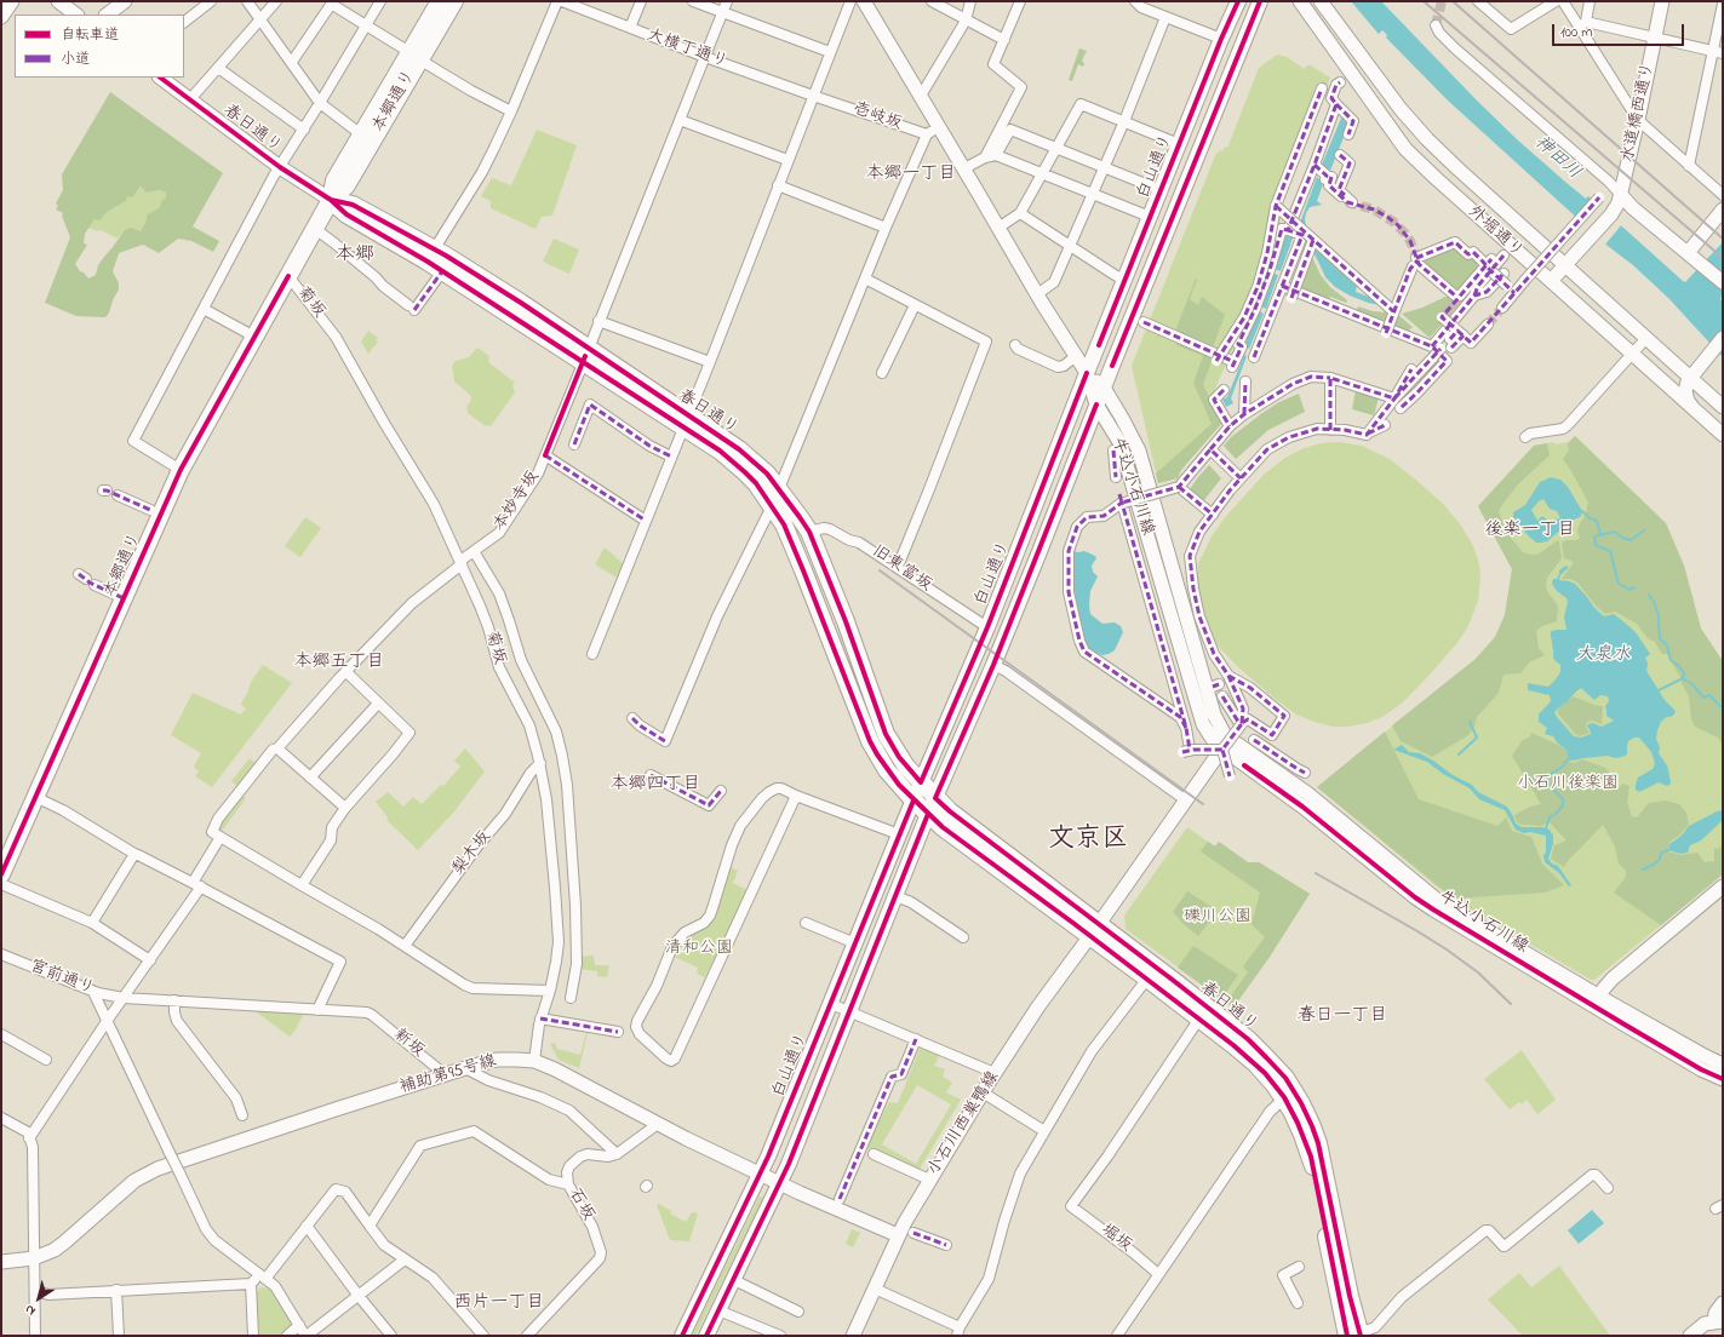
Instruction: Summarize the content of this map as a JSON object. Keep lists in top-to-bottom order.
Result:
{
  "streets": {
    "highway": ["本郷通り", "春日通り"],
    "main road": [
      "水道橋西通り",
      "白山通り",
      "外堀通り",
      "牛込小石川線",
      "補助第95号線",
      "小石川西巣鴨線"
    ],
    "street": [
      "大横丁通り",
      "壱岐坂",
      "菊坂",
      "本妙寺坂",
      "旧東富坂",
      "梨木坂",
      "宮前通り",
      "新坂",
      "石坂",
      "堀坂"
    ]
  },
  "crossings": [
    ["大横丁通り", "壱岐坂"],
    ["大横丁通り", "本妙寺坂"],
    ["本郷通り", "春日通り"],
    ["本郷通り", "菊坂"],
    ["水道橋西通り", "外堀通り"],
    ["春日通り", "白山通り"],
    ["春日通り", "本妙寺坂"],
    ["春日通り", "旧東富坂"],
    ["春日通り", "小石川西巣鴨線"],
    ["春日通り", "堀坂"],
    ["白山通り", "牛込小石川線"],
    ["白山通り", "旧東富坂"],
    ["白山通り", "補助第95号線"],
    ["菊坂", "本妙寺坂"],
    ["菊坂", "梨木坂"],
    ["菊坂", "補助第95号線"],
    ["牛込小石川線", "小石川西巣鴨線"],
    ["宮前通り", "新坂"],
    ["新坂", "補助第95号線"],
    ["補助第95号線", "小石川西巣鴨線"]
  ],
  "districts": [
    "本郷一丁目",
    "本郷",
    "後楽一丁目",
    "本郷五丁目",
    "本郷四丁目",
    "文京区",
    "春日一丁目",
    "西片一丁目"
  ],
  "water": ["神田川", "大泉水"],
  "parks": ["小石川後楽園", "礫川公園", "清和公園"],
  "legend": ["自転車道", "小道"],
  "scale_bar": "100 m",
  "north": "bottom left"
}
